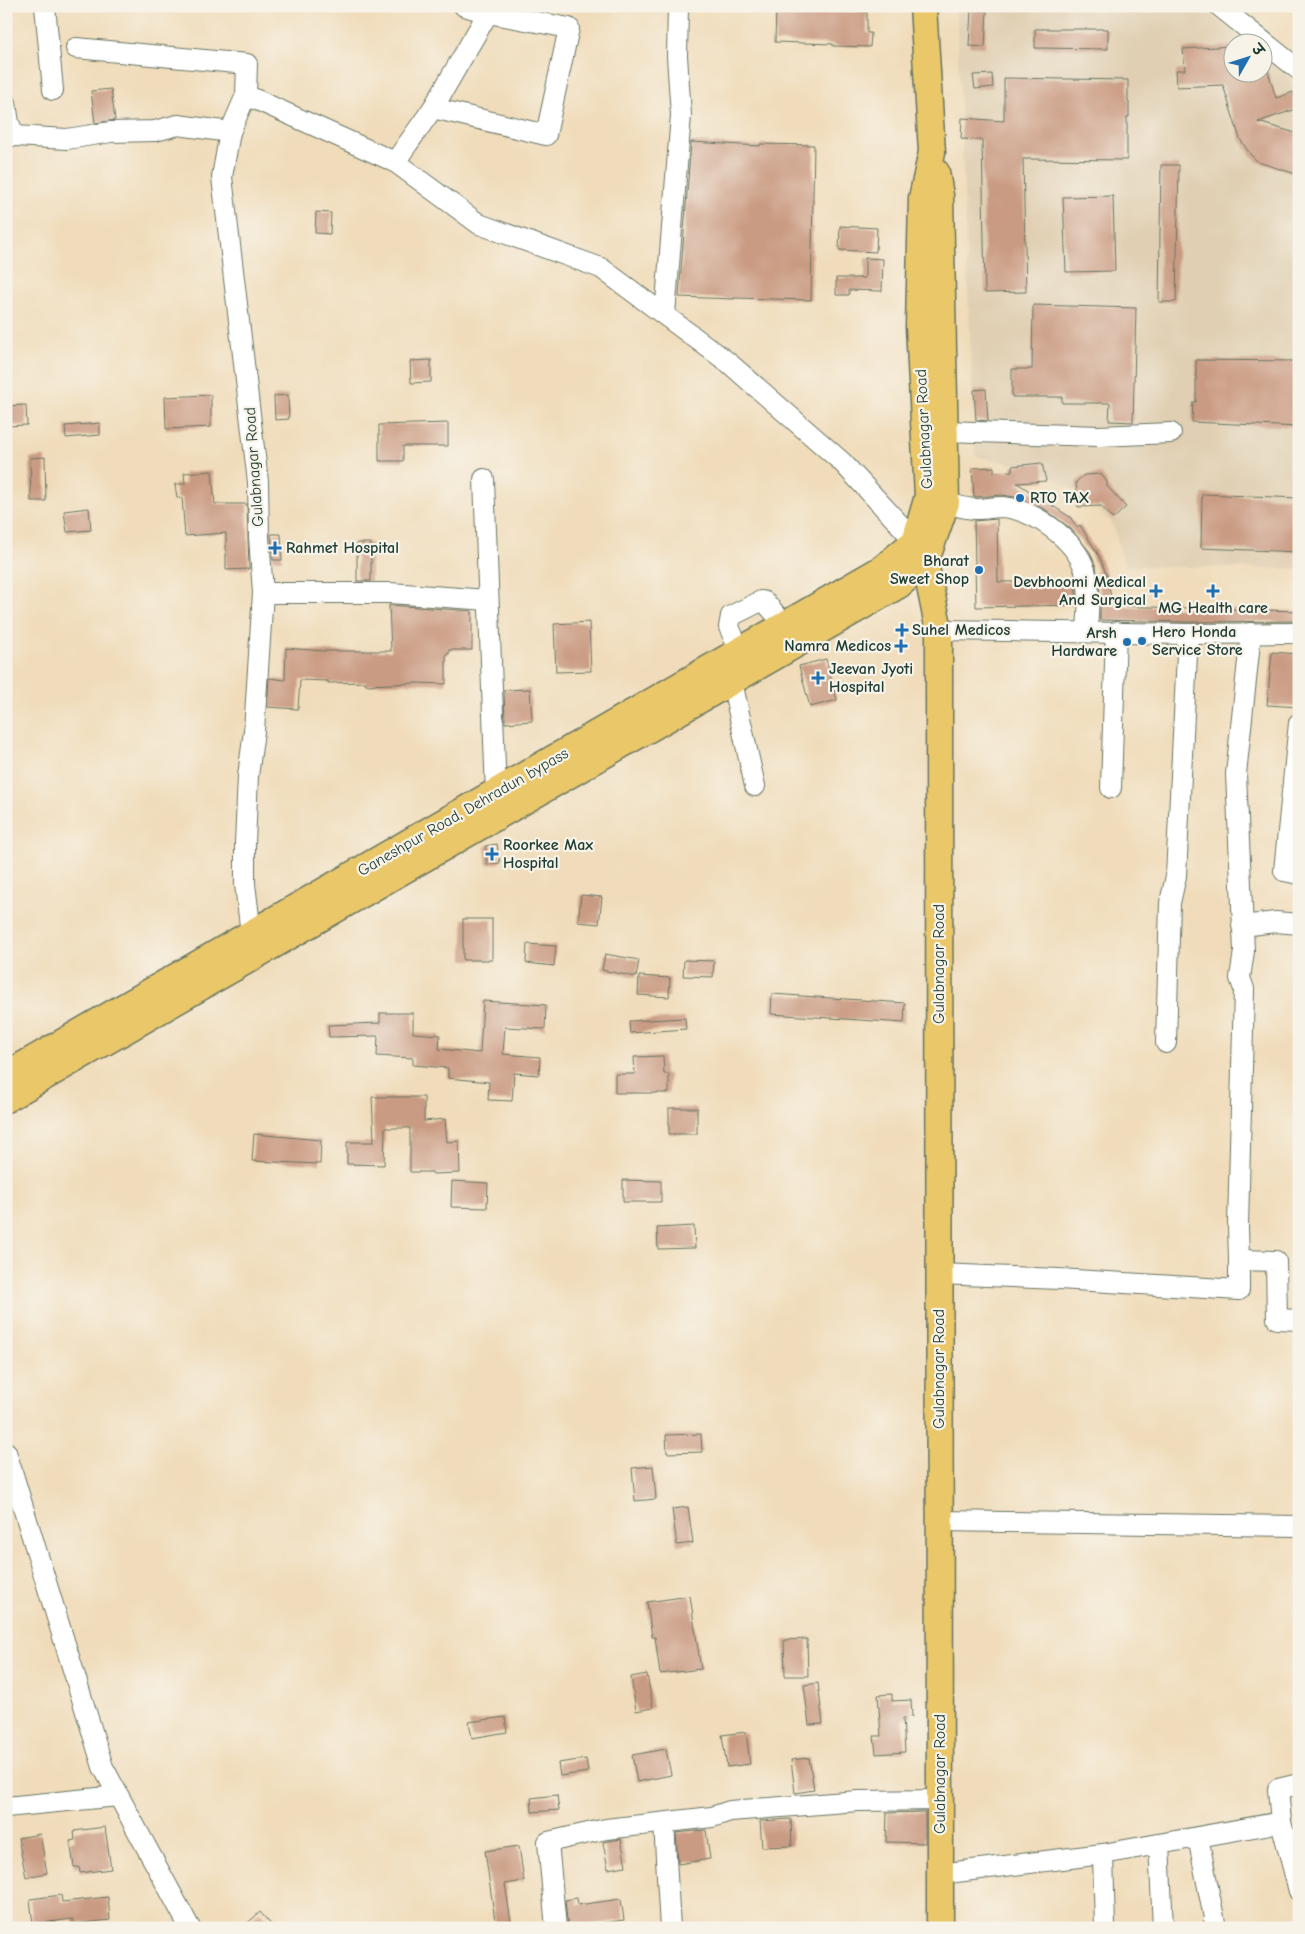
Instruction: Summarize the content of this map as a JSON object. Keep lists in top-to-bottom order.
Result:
{
  "streets": {
    "main road": ["Gulabnagar Road", "Ganeshpur Road, Dehradun bypass"]
  },
  "crossings": [
    ["Gulabnagar Road", "Ganeshpur Road, Dehradun bypass"]
  ],
  "places": {
    "other": [
      "RTO TAX",
      "Bharat Sweet Shop",
      "Hero Honda Service Store",
      "Arsh Hardware"
    ],
    "health": [
      "Rahmet Hospital",
      "Devbhoomi Medical And Surgical",
      "MG Health care",
      "Suhel Medicos",
      "Namra Medicos",
      "Jeevan Jyoti Hospital",
      "Roorkee Max Hospital"
    ]
  },
  "north": "top right"
}
